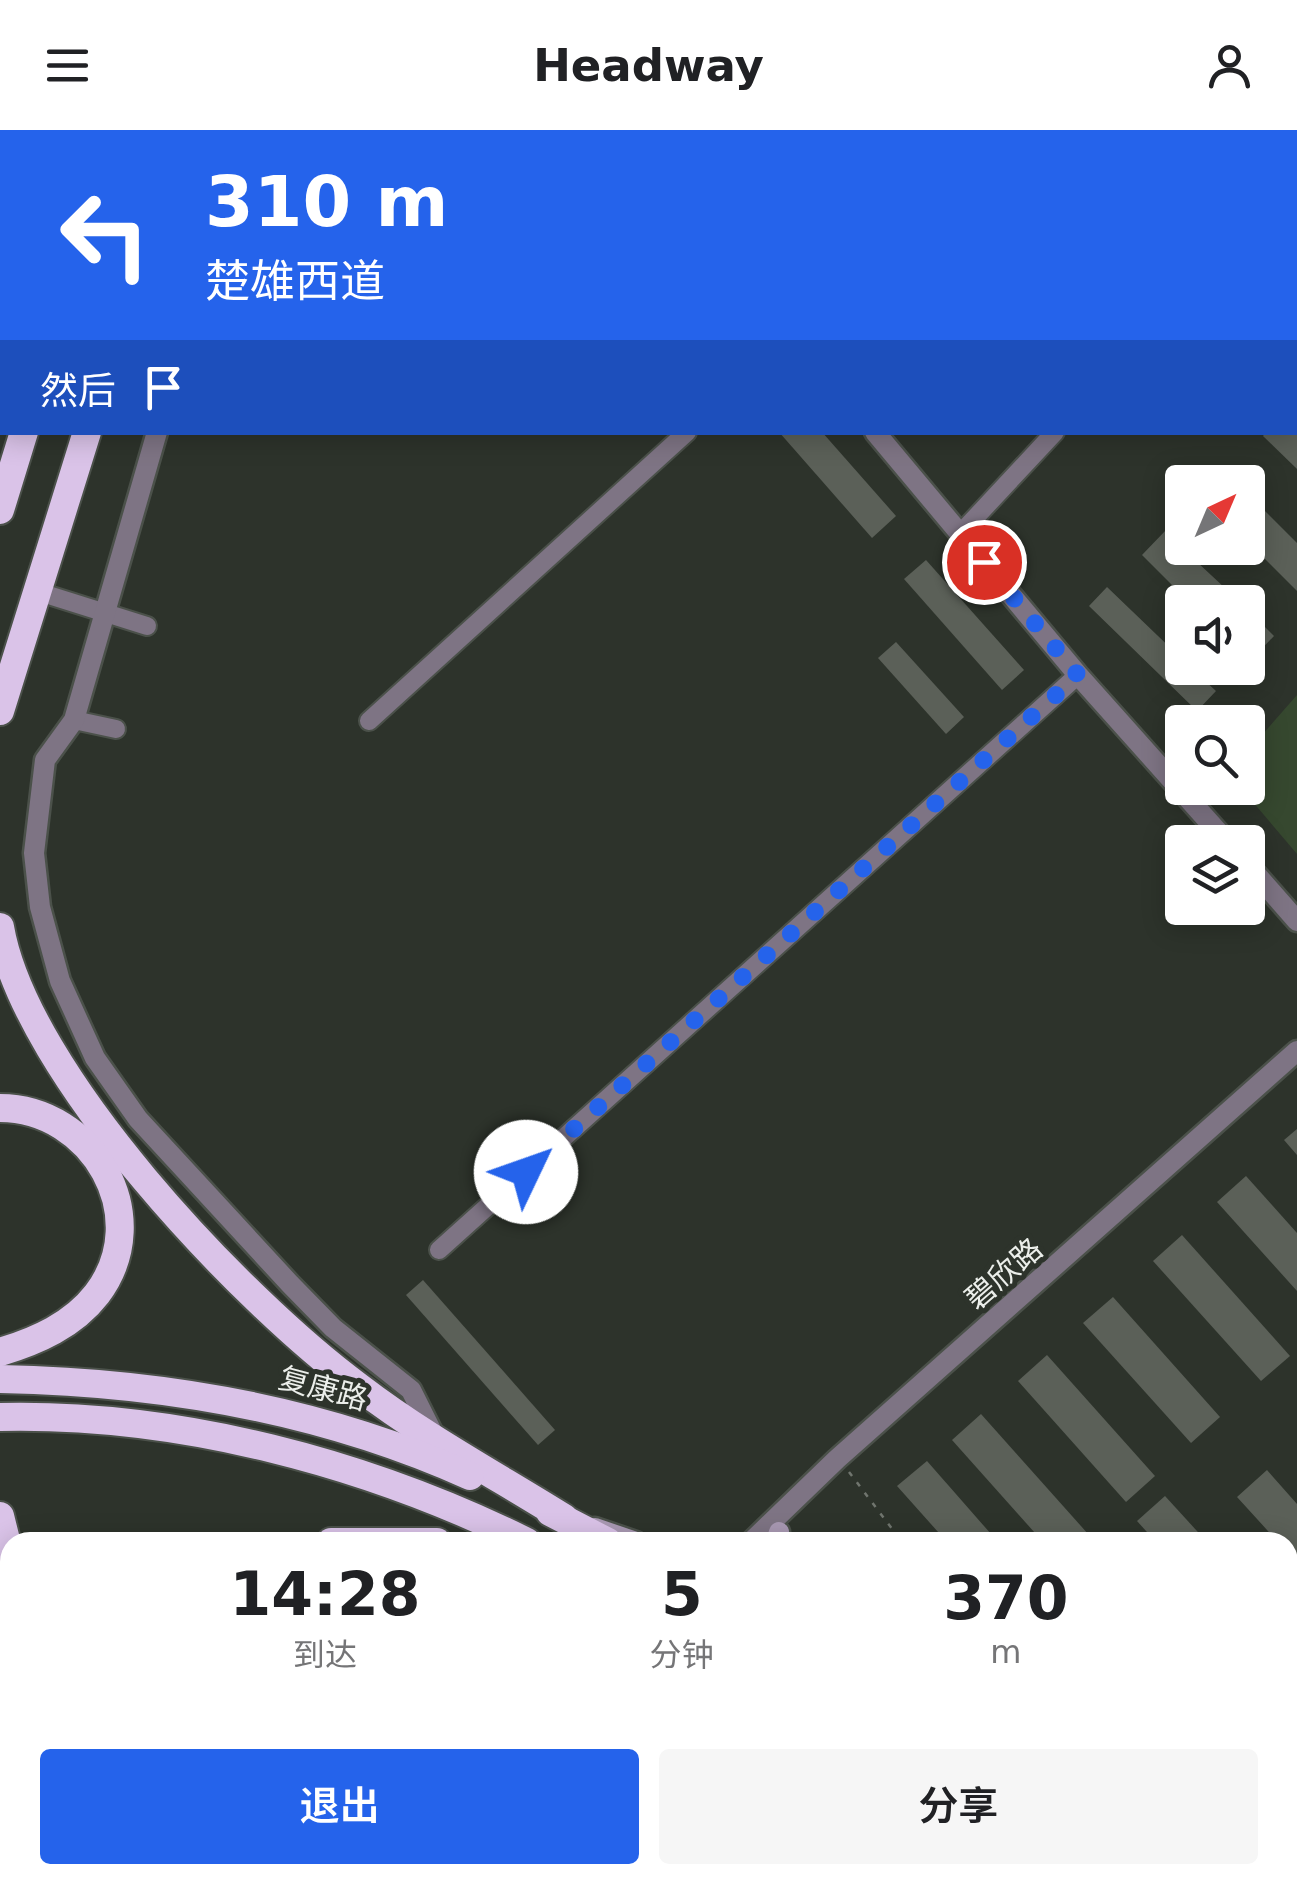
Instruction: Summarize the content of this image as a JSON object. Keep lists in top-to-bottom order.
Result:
{
  "streets": {
    "highway": ["复康路"],
    "street": ["碧欣路"]
  },
  "north": "top right",
  "page": {
    "header": "Headway",
    "turn": ["310 m", "楚雄西道"],
    "then": "然后",
    "eta": [
      "14:28",
      "到达",
      "5",
      "分钟",
      "370",
      "m"
    ],
    "buttons": ["退出", "分享"]
  }
}
